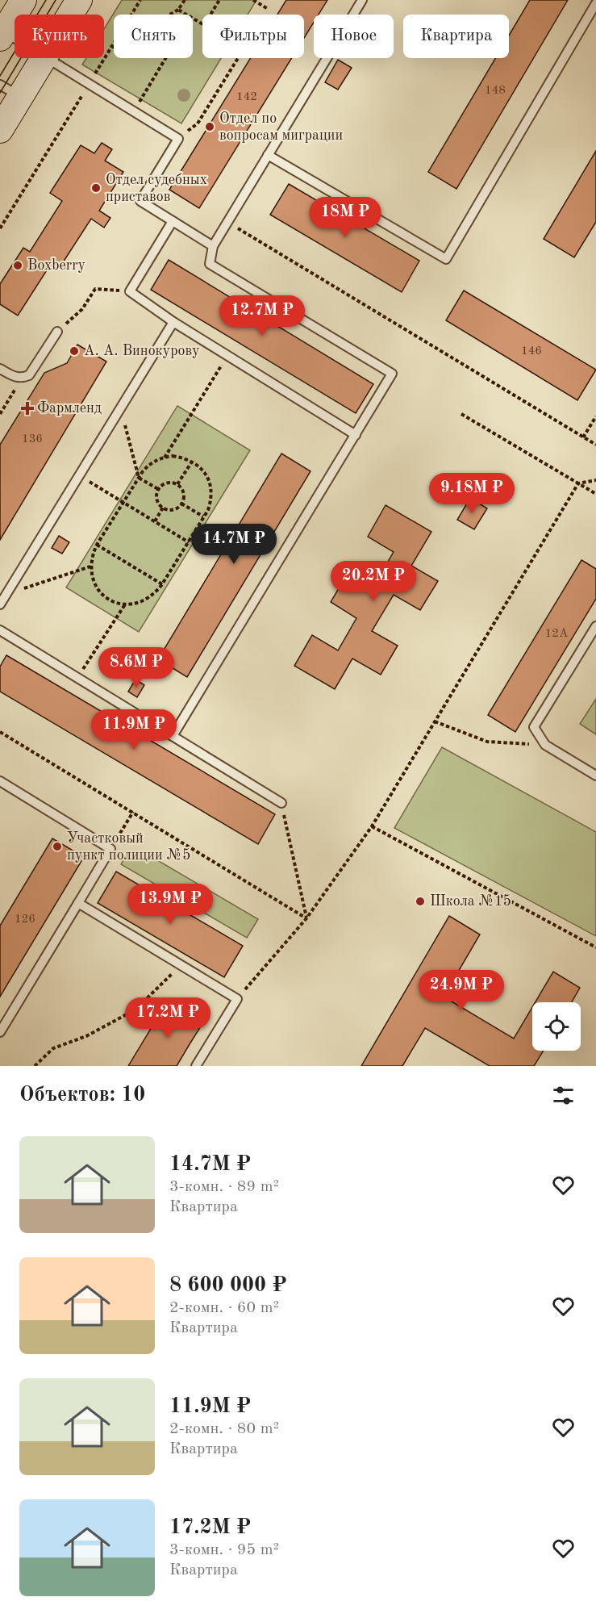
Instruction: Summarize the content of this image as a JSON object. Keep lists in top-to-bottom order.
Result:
{
  "places": {
    "other": [
      "Отдел по вопросам миграции",
      "Отдел судебных приставов",
      "Boxberry",
      "А. А. Винокурову",
      "Участковый пункт полиции №5",
      "Школа №15"
    ],
    "health": ["Фармленд"]
  },
  "house_numbers": [
    "148",
    "142",
    "146",
    "136",
    "12А",
    "126"
  ],
  "page": {
    "chip": [
      "Купить",
      "Снять",
      "Фильтры",
      "Новое",
      "Квартира"
    ],
    "price": [
      "18M ₽",
      "12.7M ₽",
      "9.18M ₽",
      "14.7M ₽",
      "20.2M ₽",
      "8.6M ₽",
      "11.9M ₽",
      "13.9M ₽",
      "24.9M ₽",
      "17.2M ₽"
    ],
    "heading": "Объектов: 10",
    "list": [
      {
        "name": "14.7M ₽",
        "note": "3-комн. · 89 m² · Квартира"
      },
      {
        "name": "8 600 000 ₽",
        "note": "2-комн. · 60 m² · Квартира"
      },
      {
        "name": "11.9M ₽",
        "note": "2-комн. · 80 m² · Квартира"
      },
      {
        "name": "17.2M ₽",
        "note": "3-комн. · 95 m² · Квартира"
      }
    ]
  }
}
